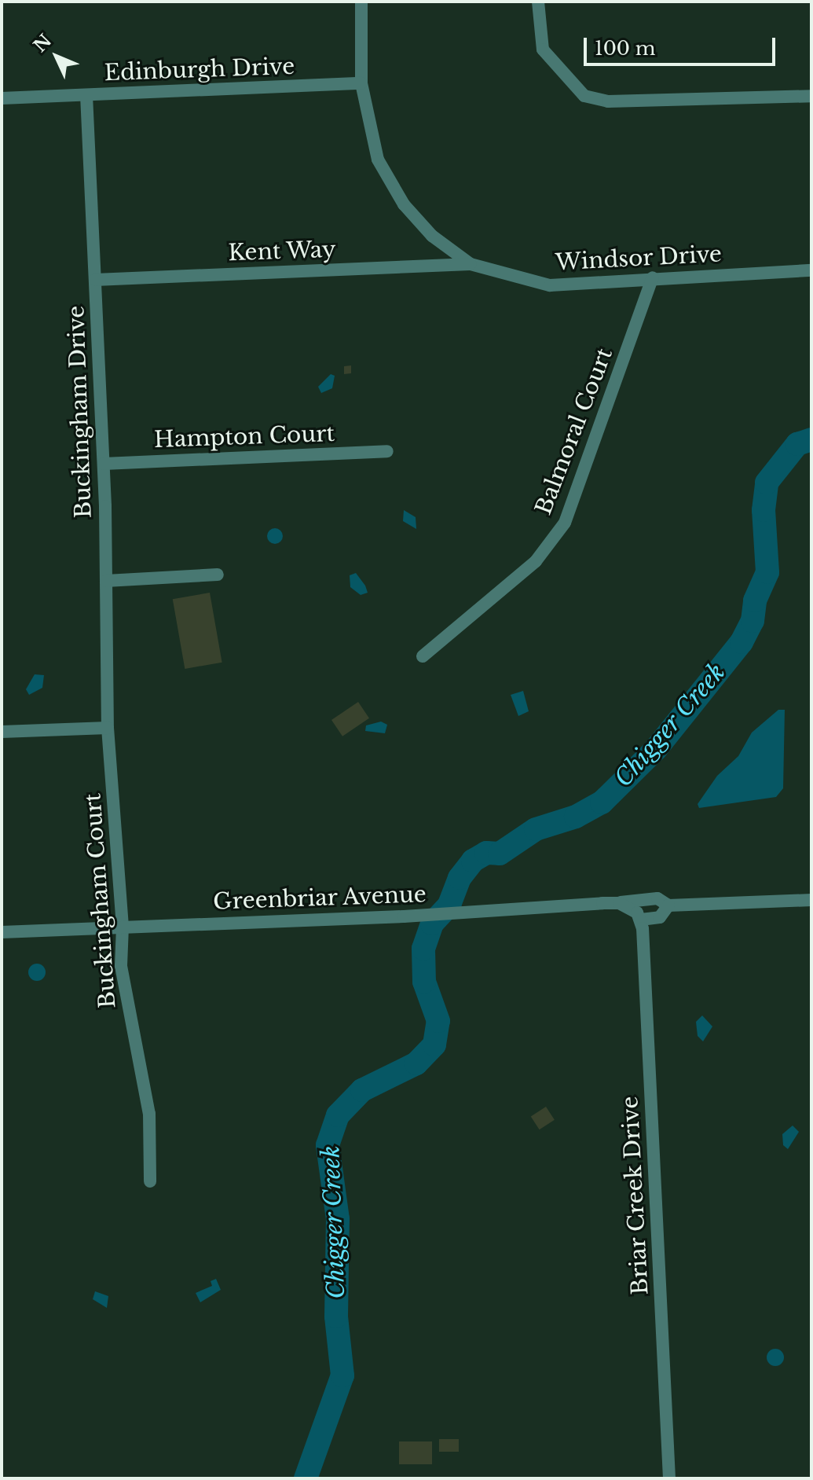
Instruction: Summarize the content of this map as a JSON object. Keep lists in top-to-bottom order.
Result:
{
  "streets": {
    "street": [
      "Edinburgh Drive",
      "Kent Way",
      "Windsor Drive",
      "Buckingham Drive",
      "Balmoral Court",
      "Hampton Court",
      "Greenbriar Avenue",
      "Buckingham Court",
      "Briar Creek Drive"
    ]
  },
  "crossings": [
    ["Edinburgh Drive", "Windsor Drive"],
    ["Edinburgh Drive", "Buckingham Drive"],
    ["Kent Way", "Windsor Drive"],
    ["Kent Way", "Buckingham Drive"],
    ["Windsor Drive", "Balmoral Court"],
    ["Buckingham Drive", "Hampton Court"],
    ["Buckingham Drive", "Buckingham Court"],
    ["Greenbriar Avenue", "Buckingham Court"],
    ["Greenbriar Avenue", "Briar Creek Drive"]
  ],
  "water": ["Chigger Creek"],
  "scale_bar": "100 m",
  "north": "top left"
}
